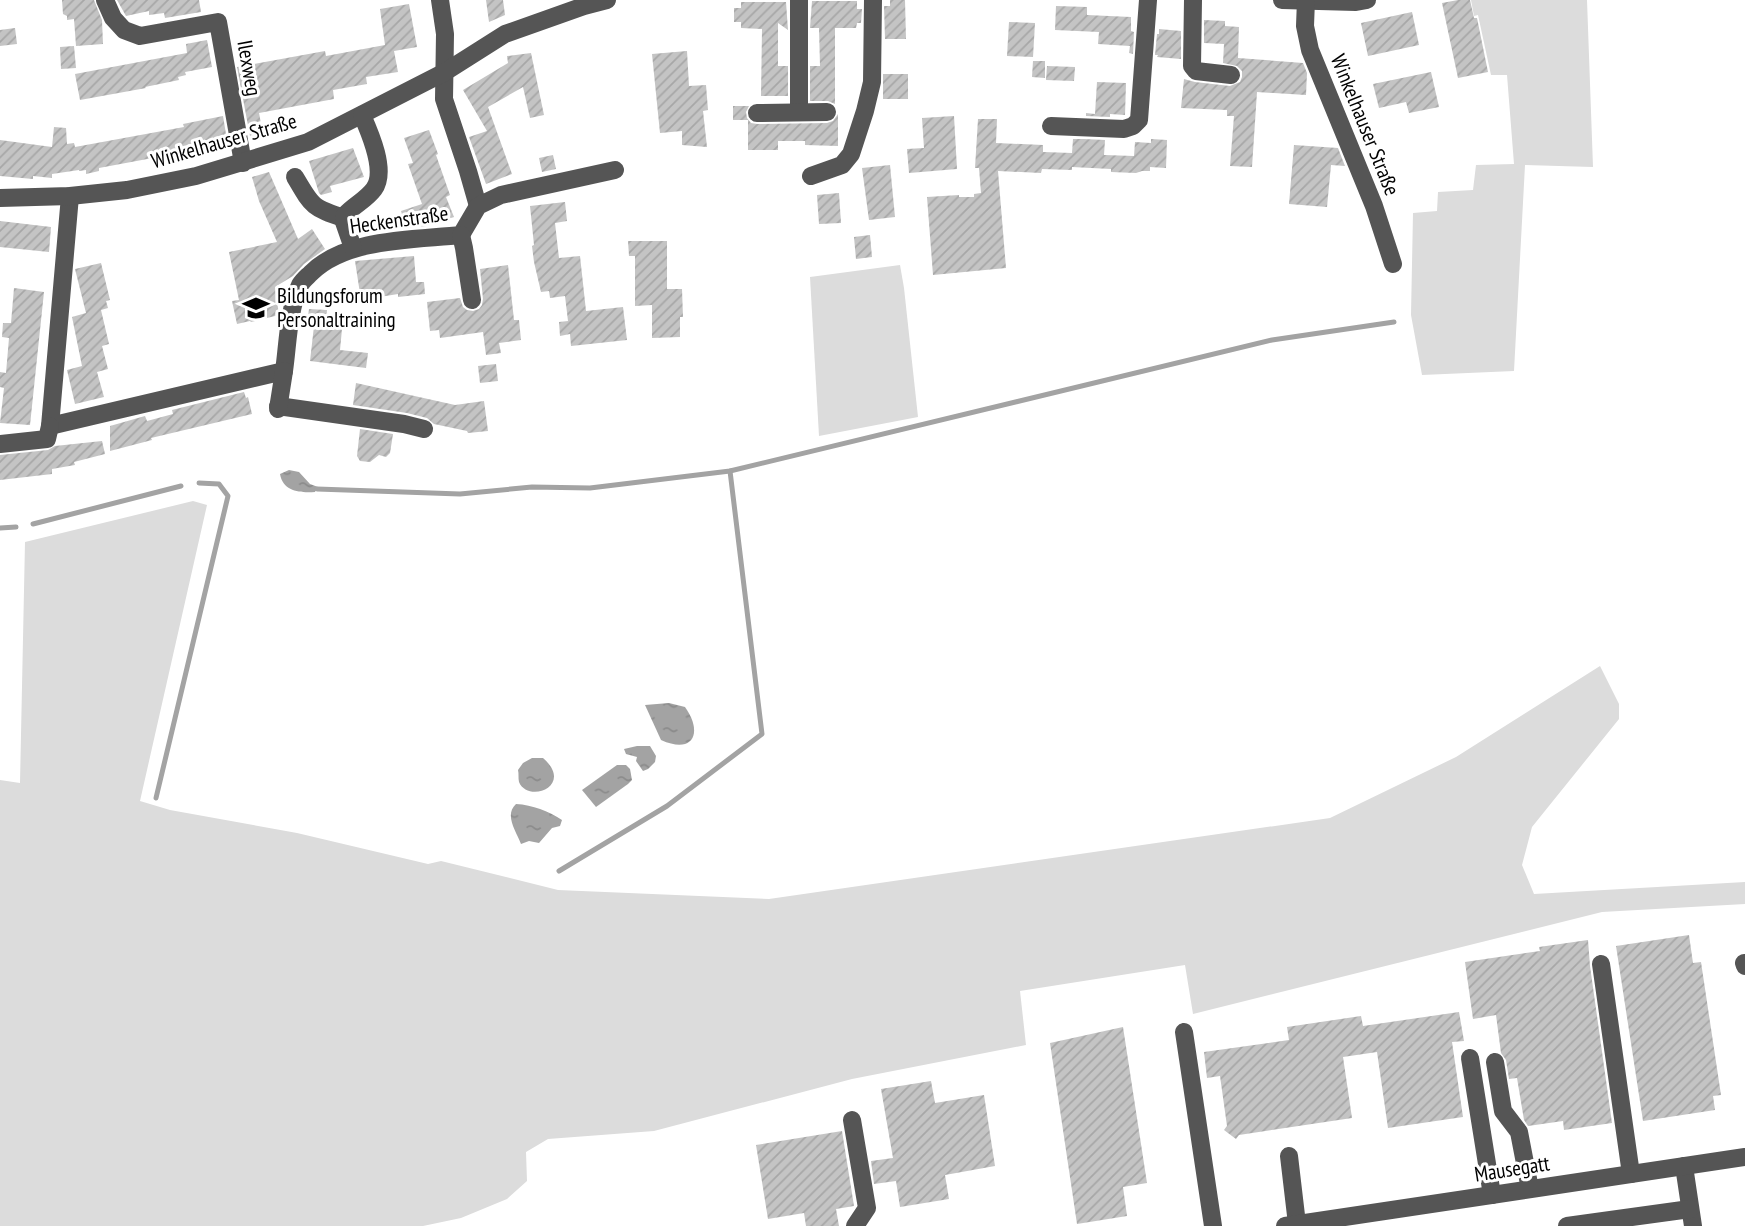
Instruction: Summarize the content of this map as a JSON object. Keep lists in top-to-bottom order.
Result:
{
  "streets": {
    "street": [
      "Ilexweg",
      "Winkelhauser Straße",
      "Heckenstraße",
      "Mausegatt"
    ]
  },
  "crossings": [
    ["Ilexweg", "Winkelhauser Straße"]
  ],
  "places": {
    "school or university": ["Bildungsforum Personaltraining"]
  }
}
